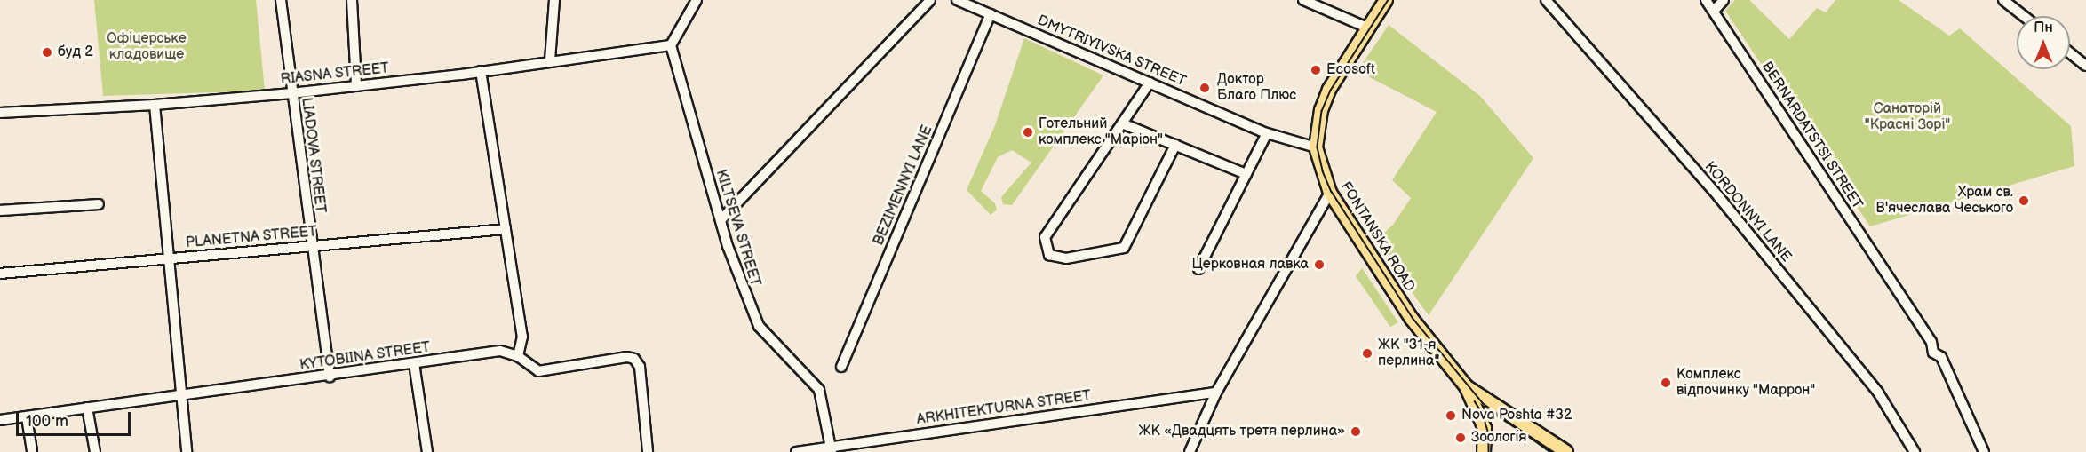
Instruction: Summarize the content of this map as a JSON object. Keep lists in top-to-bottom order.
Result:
{
  "streets": {
    "main road": ["FONTANSKA ROAD"],
    "street": [
      "DMYTRIYIVSKA STREET",
      "RIASNA STREET",
      "BERNARDATSTSI STREET",
      "LIADOVA STREET",
      "BEZIMENNYI LANE",
      "KORDONNYI LANE",
      "KILTSEVA STREET",
      "PLANETNA STREET",
      "KYTOBIINA STREET",
      "ARKHITEKTURNA STREET"
    ]
  },
  "crossings": [
    ["DMYTRIYIVSKA STREET", "BEZIMENNYI LANE"],
    ["DMYTRIYIVSKA STREET", "FONTANSKA ROAD"],
    ["RIASNA STREET", "LIADOVA STREET"],
    ["RIASNA STREET", "KILTSEVA STREET"],
    ["LIADOVA STREET", "PLANETNA STREET"],
    ["LIADOVA STREET", "KYTOBIINA STREET"],
    ["KILTSEVA STREET", "ARKHITEKTURNA STREET"]
  ],
  "parks": ["Офіцерське кладовище", "Санаторій \"Красні Зорі\""],
  "places": [
    "буд 2",
    "Ecosoft",
    "Доктор Благо Плюс",
    "Готельний комплекс \"Маріон\"",
    "Храм св. В'ячеслава Чеського",
    "Церковная лавка",
    "ЖК \"31-я перлина\"",
    "Комплекс відпочинку \"Маррон\"",
    "Nova Poshta #32",
    "ЖК «Двадцять третя перлина»",
    "Зоологія"
  ],
  "scale_bar": "100 m",
  "north": "top"
}
